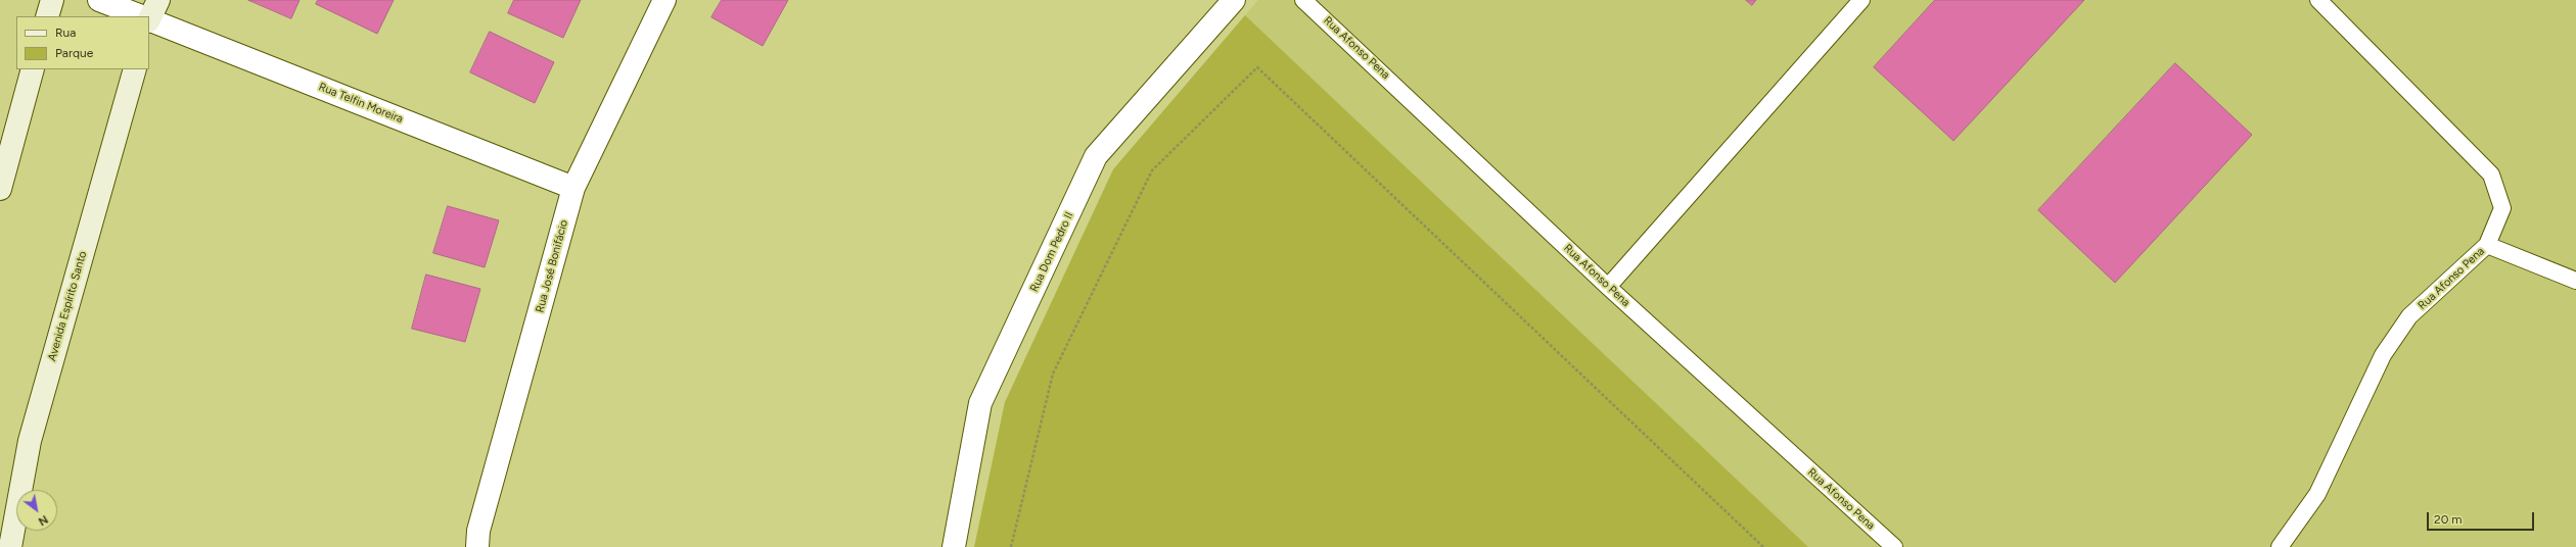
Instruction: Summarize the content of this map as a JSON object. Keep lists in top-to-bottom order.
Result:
{
  "streets": {
    "main road": ["Avenida Espírito Santo"],
    "street": ["Rua Telfin Moreira", "Rua Dom Pedro II", "Rua José Bonifácio"],
    "lane": ["Rua Afonso Pena"]
  },
  "crossings": [
    ["Rua Telfin Moreira", "Rua José Bonifácio"]
  ],
  "legend": ["Rua", "Parque"],
  "scale_bar": "20 m",
  "north": "bottom right"
}
